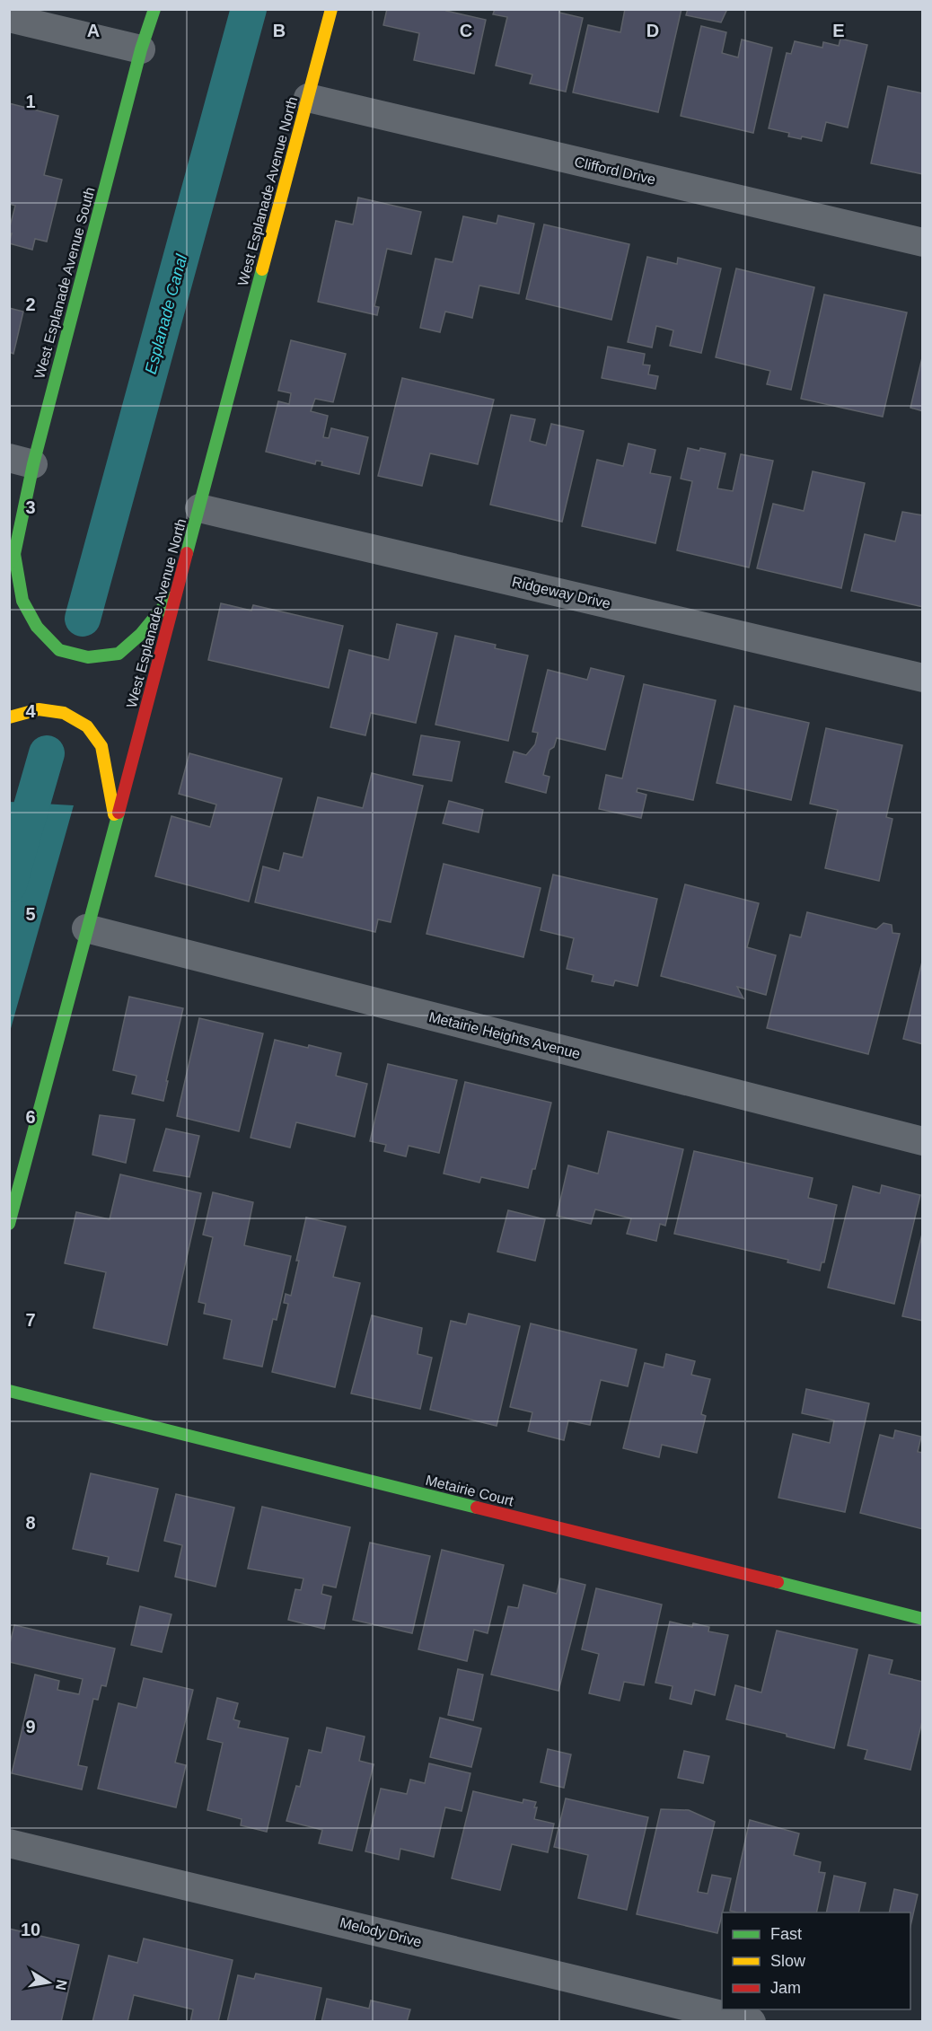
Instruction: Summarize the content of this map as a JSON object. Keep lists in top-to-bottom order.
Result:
{
  "streets": {
    "main road": ["West Esplanade Avenue North", "West Esplanade Avenue South", "Metairie Court"],
    "street": [
      "Clifford Drive",
      "Ridgeway Drive",
      "Metairie Heights Avenue",
      "Melody Drive"
    ]
  },
  "crossings": [
    ["Clifford Drive", "West Esplanade Avenue North"],
    ["West Esplanade Avenue North", "Ridgeway Drive"],
    ["West Esplanade Avenue North", "Metairie Heights Avenue"]
  ],
  "water": ["Esplanade Canal"],
  "legend": ["Fast", "Slow", "Jam"],
  "north": "right",
  "grid": {
    "columns": [
      "A",
      "B",
      "C",
      "D",
      "E"
    ],
    "rows": [
      "1",
      "2",
      "3",
      "4",
      "5",
      "6",
      "7",
      "8",
      "9",
      "10"
    ]
  }
}
